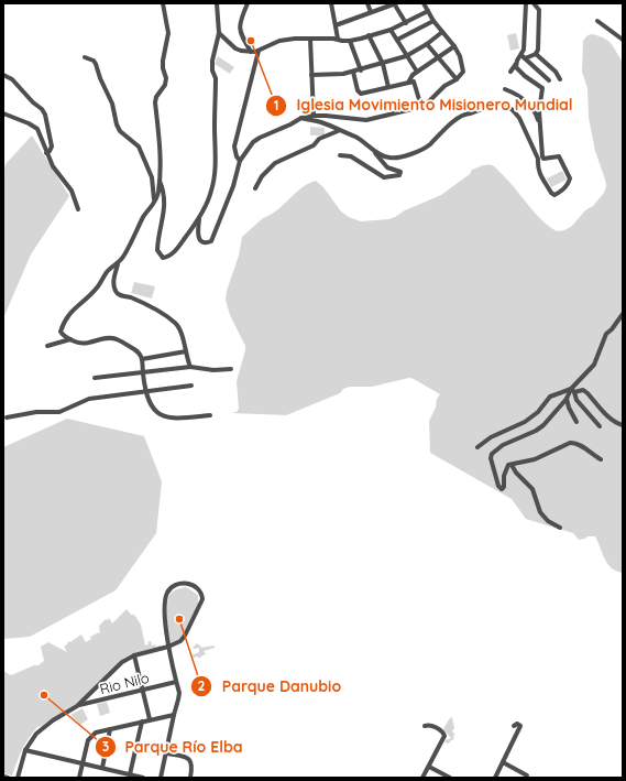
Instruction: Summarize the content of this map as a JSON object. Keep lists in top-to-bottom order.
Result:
{
  "streets": {
    "street": ["Rio Nilo"]
  },
  "places": ["Iglesia Movimiento Misionero Mundial", "Parque Danubio", "Parque Río Elba"]
}
